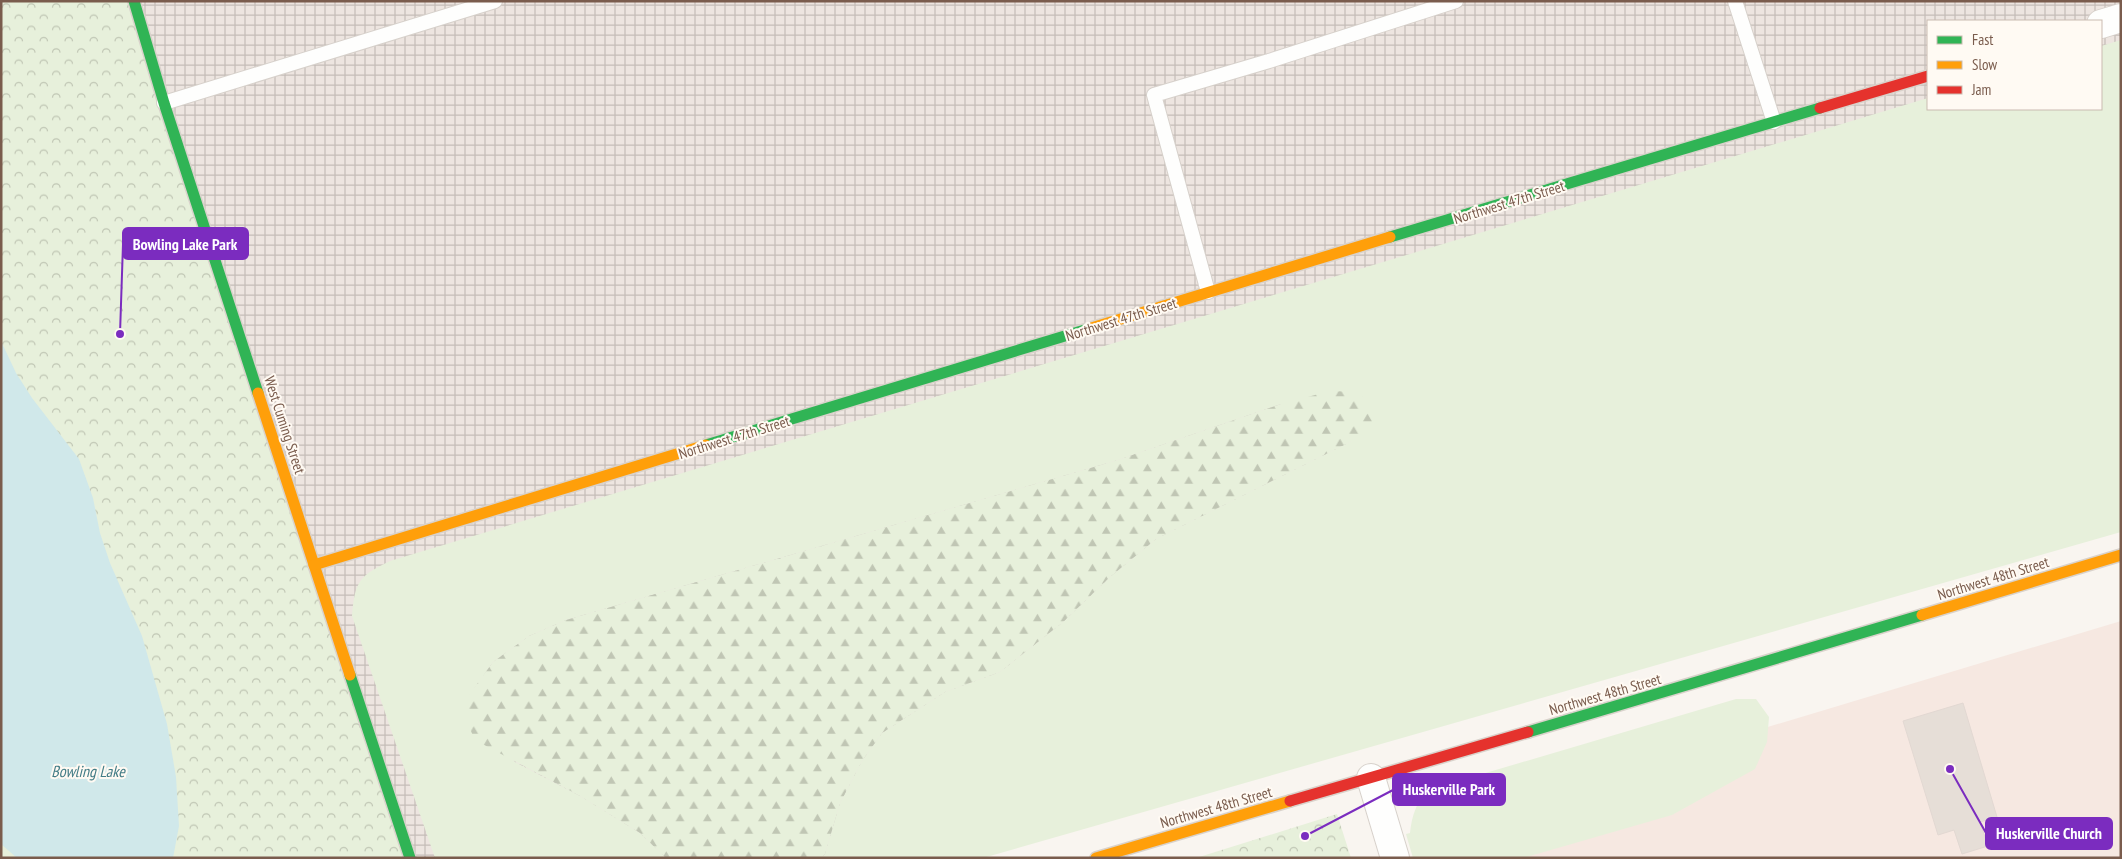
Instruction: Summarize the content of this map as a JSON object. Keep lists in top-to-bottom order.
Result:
{
  "streets": {
    "street": ["Northwest 47th Street", "West Cuming Street", "Northwest 48th Street"]
  },
  "crossings": [
    ["Northwest 47th Street", "West Cuming Street"]
  ],
  "water": ["Bowling Lake"],
  "places": ["Bowling Lake Park", "Huskerville Church", "Huskerville Park"],
  "legend": ["Fast", "Slow", "Jam"]
}
